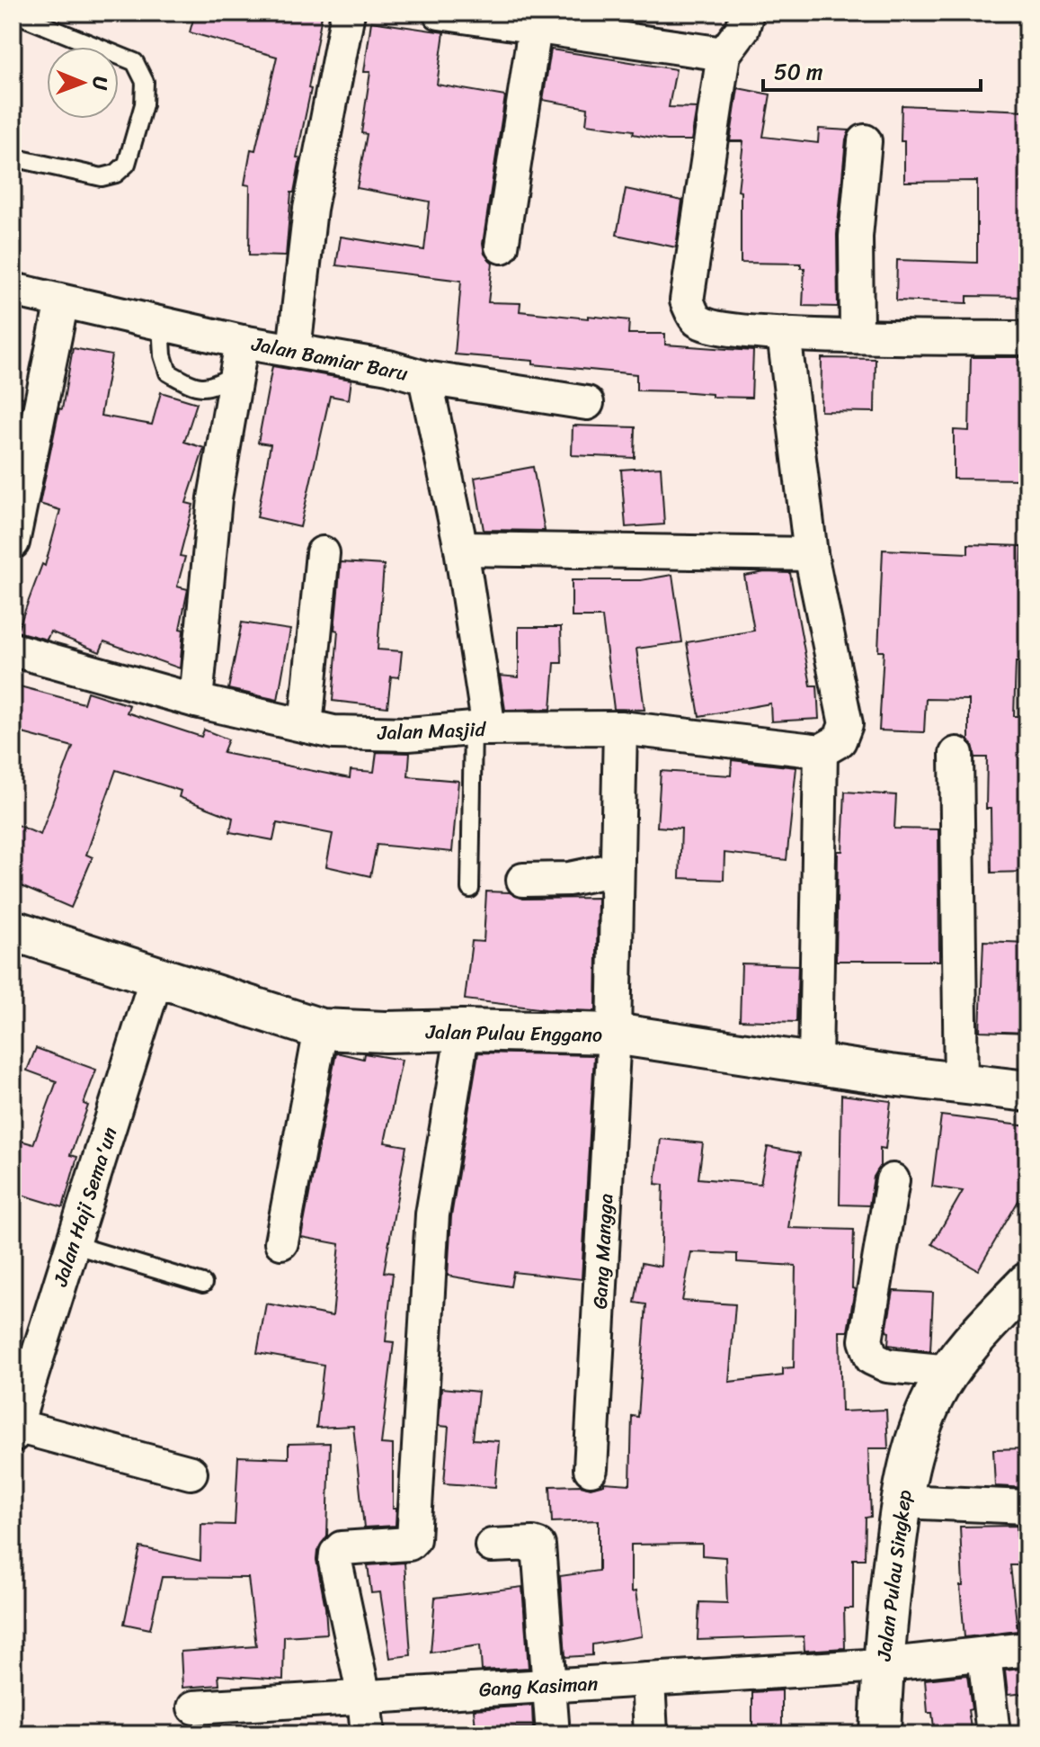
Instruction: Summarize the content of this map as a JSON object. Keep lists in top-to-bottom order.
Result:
{
  "streets": {
    "street": [
      "Jalan Bamiar Baru",
      "Jalan Masjid",
      "Jalan Pulau Enggano",
      "Jalan Haji Sema'un",
      "Gang Mangga",
      "Jalan Pulau Singkep",
      "Gang Kasiman"
    ]
  },
  "crossings": [
    ["Jalan Bamiar Baru", "Jalan Masjid"],
    ["Jalan Masjid", "Gang Mangga"],
    ["Jalan Pulau Enggano", "Jalan Haji Sema'un"],
    ["Jalan Pulau Enggano", "Gang Mangga"],
    ["Jalan Pulau Singkep", "Gang Kasiman"]
  ],
  "scale_bar": "50 m",
  "north": "right"
}
